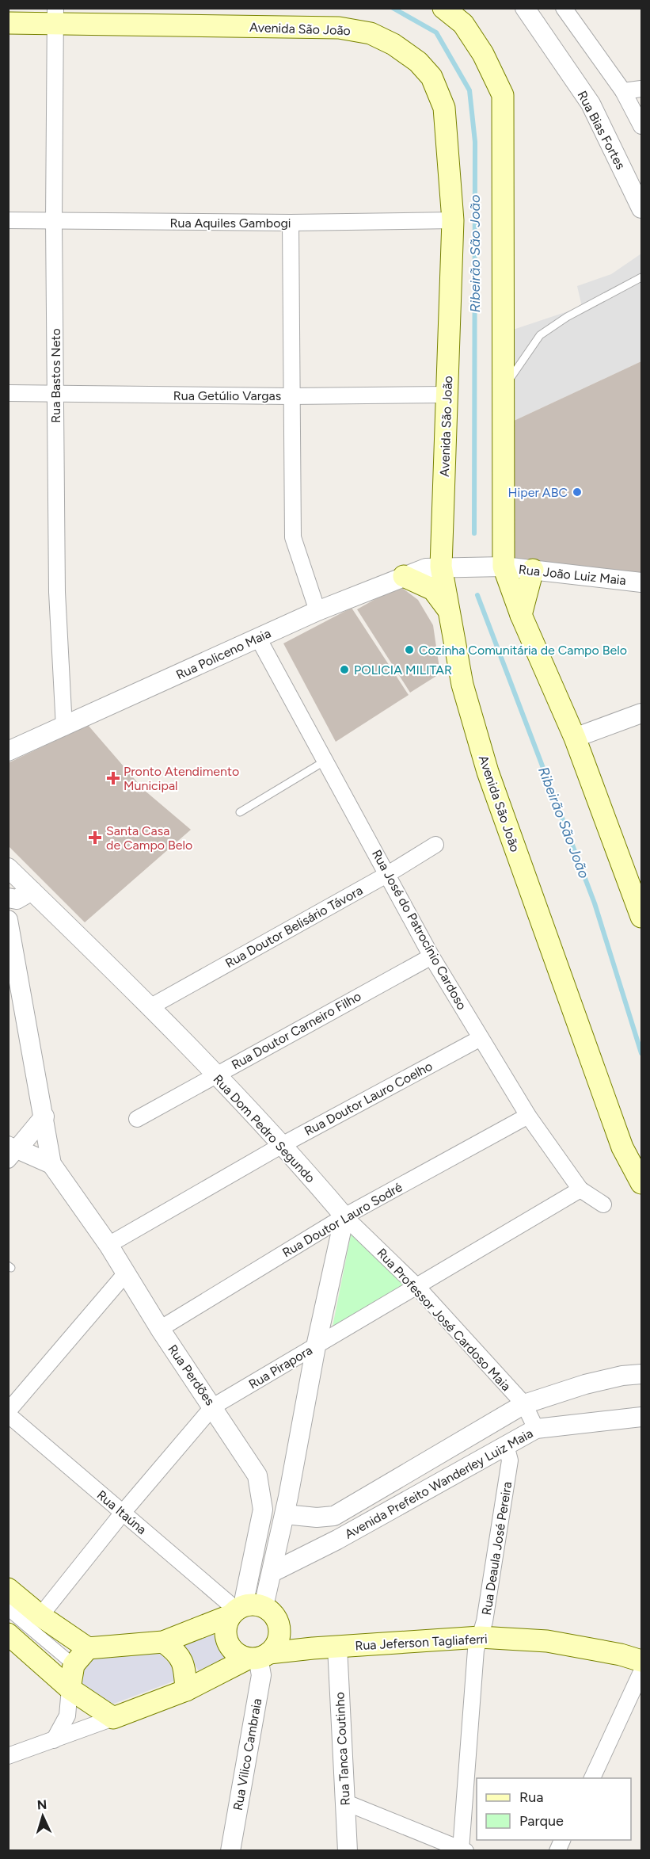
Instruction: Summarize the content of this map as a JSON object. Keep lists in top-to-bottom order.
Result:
{
  "streets": {
    "main road": ["Avenida São João", "Rua Jeferson Tagliaferri"],
    "street": [
      "Rua Bias Fortes",
      "Rua Aquiles Gambogi",
      "Rua Bastos Neto",
      "Rua Getúlio Vargas",
      "Rua João Luiz Maia",
      "Rua Policeno Maia",
      "Rua Doutor Belisário Távora",
      "Rua José do Patrocínio Cardoso",
      "Rua Doutor Carneiro Filho",
      "Rua Doutor Lauro Coelho",
      "Rua Dom Pedro Segundo",
      "Rua Doutor Lauro Sodré",
      "Rua Professor José Cardoso Maia",
      "Rua Pirapora",
      "Rua Perdões",
      "Avenida Prefeito Wanderley Luiz Maia",
      "Rua Itaúna",
      "Rua Deaula José Pereira",
      "Rua Tanca Coutinho",
      "Rua Vilico Cambraia"
    ]
  },
  "crossings": [
    ["Avenida São João", "Rua Aquiles Gambogi"],
    ["Avenida São João", "Rua Bastos Neto"],
    ["Avenida São João", "Rua Getúlio Vargas"],
    ["Avenida São João", "Rua João Luiz Maia"],
    ["Avenida São João", "Rua Policeno Maia"],
    ["Rua Aquiles Gambogi", "Rua Bastos Neto"],
    ["Rua Bastos Neto", "Rua Getúlio Vargas"],
    ["Rua Bastos Neto", "Rua Policeno Maia"],
    ["Rua João Luiz Maia", "Rua Policeno Maia"],
    ["Rua Policeno Maia", "Rua José do Patrocínio Cardoso"],
    ["Rua Doutor Belisário Távora", "Rua José do Patrocínio Cardoso"],
    ["Rua Doutor Belisário Távora", "Rua Dom Pedro Segundo"],
    ["Rua José do Patrocínio Cardoso", "Rua Doutor Carneiro Filho"],
    ["Rua José do Patrocínio Cardoso", "Rua Doutor Lauro Coelho"],
    ["Rua José do Patrocínio Cardoso", "Rua Doutor Lauro Sodré"],
    ["Rua José do Patrocínio Cardoso", "Rua Pirapora"],
    ["Rua Doutor Carneiro Filho", "Rua Dom Pedro Segundo"],
    ["Rua Doutor Lauro Coelho", "Rua Dom Pedro Segundo"],
    ["Rua Doutor Lauro Coelho", "Rua Perdões"],
    ["Rua Dom Pedro Segundo", "Rua Doutor Lauro Sodré"],
    ["Rua Dom Pedro Segundo", "Rua Professor José Cardoso Maia"],
    ["Rua Doutor Lauro Sodré", "Rua Professor José Cardoso Maia"],
    ["Rua Doutor Lauro Sodré", "Rua Perdões"],
    ["Rua Professor José Cardoso Maia", "Rua Pirapora"],
    ["Rua Professor José Cardoso Maia", "Avenida Prefeito Wanderley Luiz Maia"],
    ["Rua Pirapora", "Rua Perdões"],
    ["Rua Pirapora", "Rua Itaúna"],
    ["Rua Perdões", "Rua Itaúna"],
    ["Avenida Prefeito Wanderley Luiz Maia", "Rua Deaula José Pereira"],
    ["Rua Deaula José Pereira", "Rua Jeferson Tagliaferri"],
    ["Rua Jeferson Tagliaferri", "Rua Tanca Coutinho"],
    ["Rua Jeferson Tagliaferri", "Rua Vilico Cambraia"]
  ],
  "water": ["Ribeirão São João"],
  "places": {
    "other": ["Hiper ABC", "Cozinha Comunitária de Campo Belo", "POLICIA MILITAR"],
    "health": ["Pronto Atendimento Municipal", "Santa Casa de Campo Belo"]
  },
  "legend": ["Rua", "Parque"],
  "north": "top"
}
